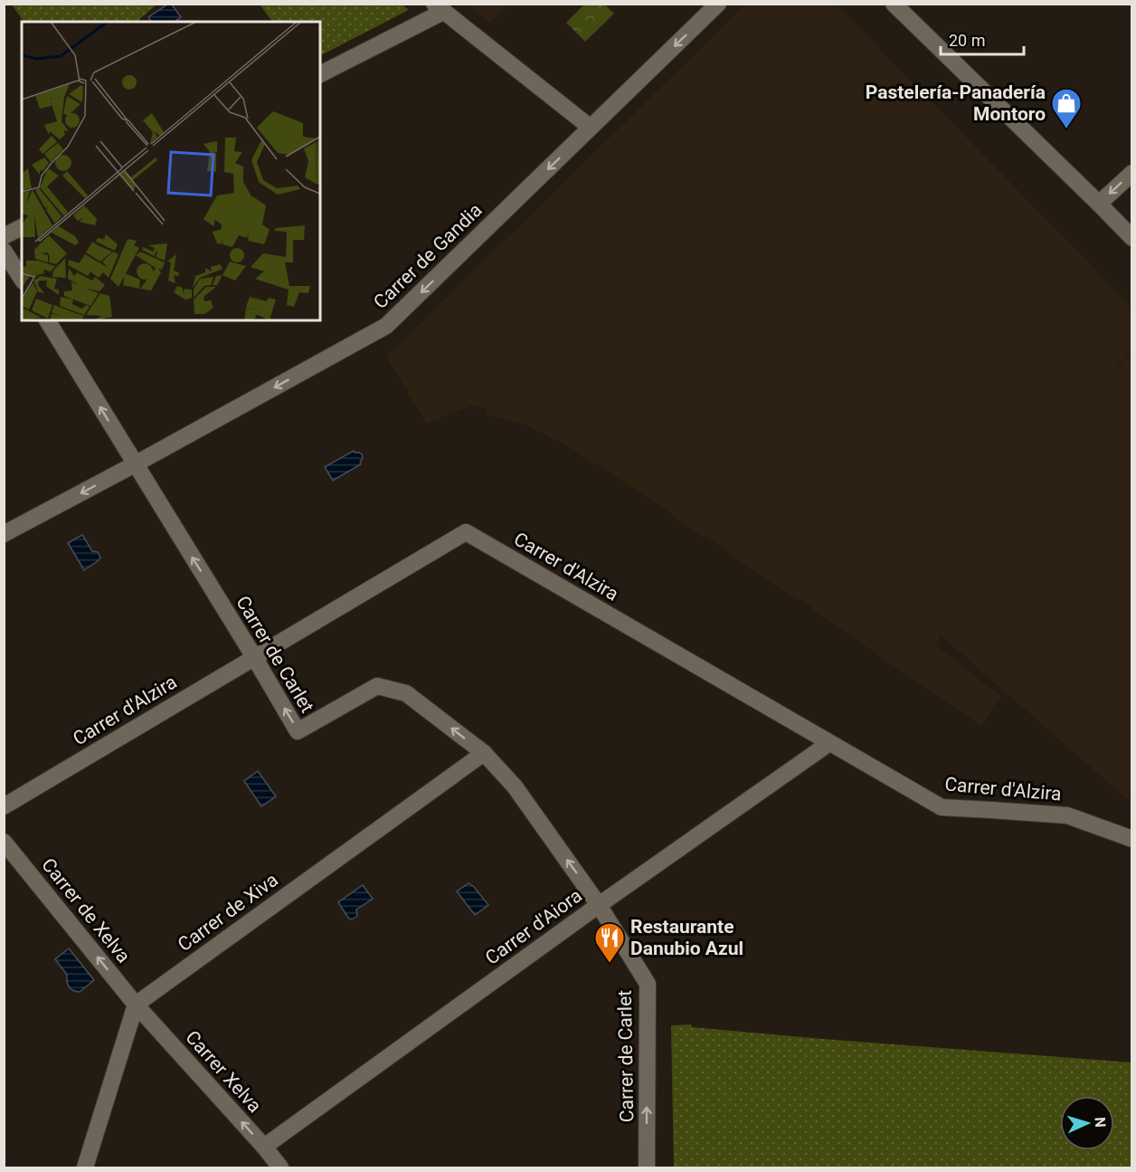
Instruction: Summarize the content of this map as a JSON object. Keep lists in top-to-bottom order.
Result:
{
  "streets": {
    "street": [
      "Carrer de Gandia",
      "Carrer d'Alzira",
      "Carrer de Carlet",
      "Carrer de Xelva",
      "Carrer de Xiva",
      "Carrer d'Aiora",
      "Carrer Xelva"
    ]
  },
  "crossings": [
    ["Carrer de Gandia", "Carrer de Carlet"],
    ["Carrer d'Alzira", "Carrer de Carlet"],
    ["Carrer d'Alzira", "Carrer d'Aiora"],
    ["Carrer de Carlet", "Carrer de Xiva"],
    ["Carrer de Carlet", "Carrer d'Aiora"],
    ["Carrer de Xelva", "Carrer de Xiva"],
    ["Carrer de Xelva", "Carrer Xelva"],
    ["Carrer de Xiva", "Carrer Xelva"],
    ["Carrer d'Aiora", "Carrer Xelva"]
  ],
  "one_way": [
    "Carrer de Gandia",
    "Carrer de Carlet",
    "Carrer de Xelva",
    "Carrer Xelva"
  ],
  "places": {
    "shop": ["Pastelería-Panadería Montoro"],
    "restaurant": ["Restaurante Danubio Azul"]
  },
  "scale_bar": "20 m",
  "north": "right"
}
